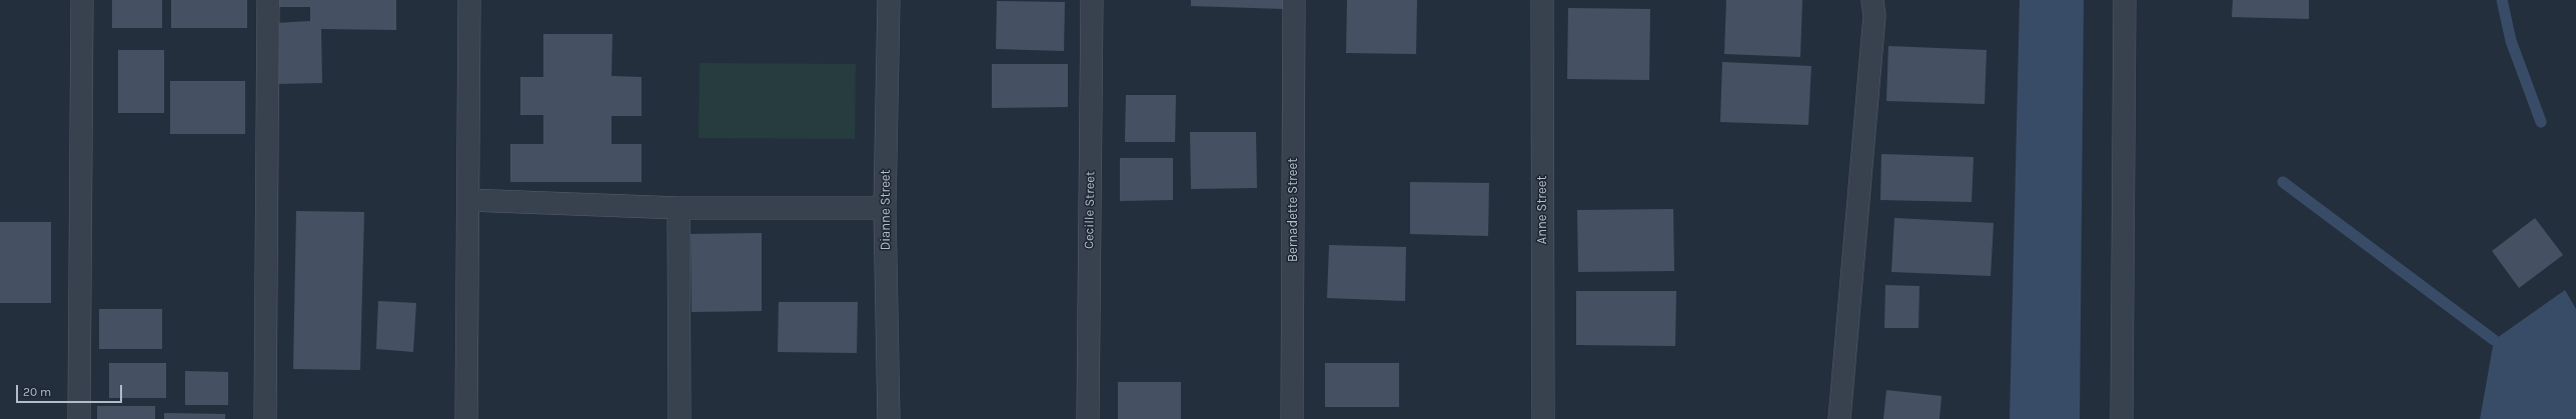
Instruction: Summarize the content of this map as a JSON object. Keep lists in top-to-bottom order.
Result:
{
  "streets": {
    "street": [
      "Dianne Street",
      "Cecille Street",
      "Bernadette Street",
      "Anne Street"
    ]
  },
  "scale_bar": "20 m"
}
